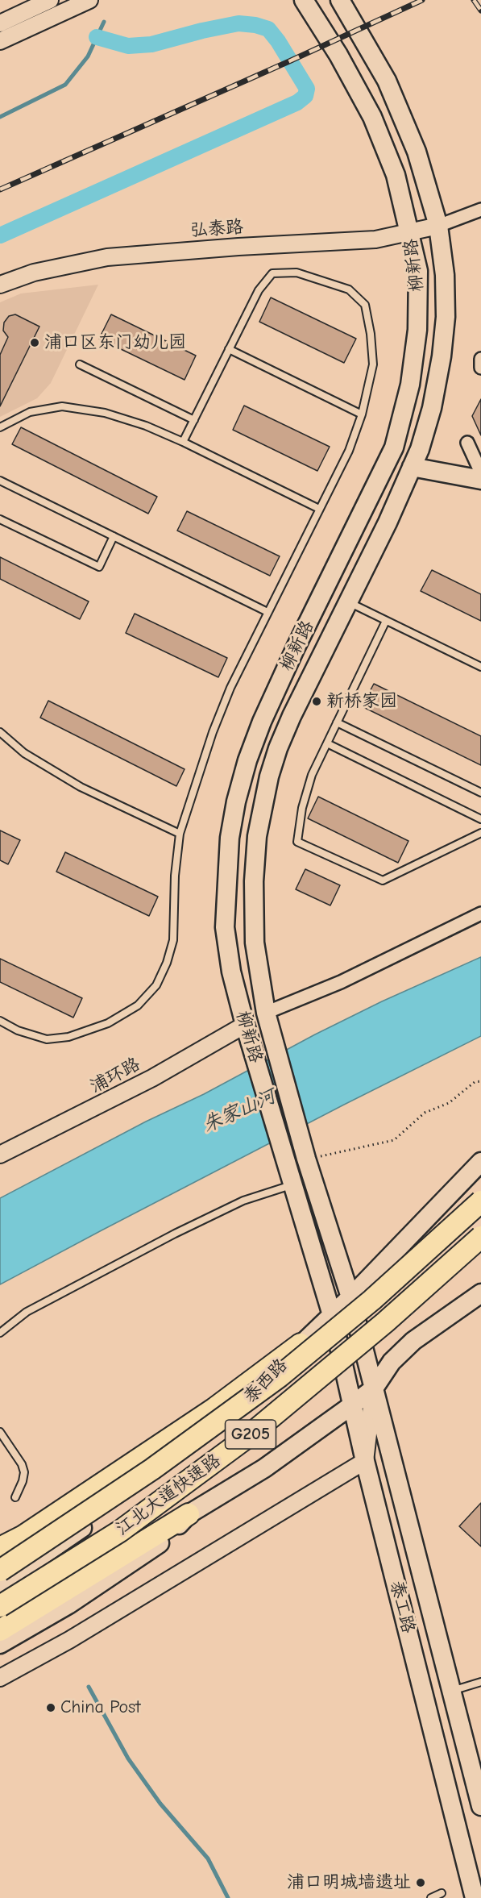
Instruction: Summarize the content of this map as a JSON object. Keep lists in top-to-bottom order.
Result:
{
  "streets": {
    "highway": ["G205", "江北大道快速路"],
    "main road": ["柳新路", "泰西路", "泰工路"],
    "street": ["弘泰路", "浦环路"]
  },
  "crossings": [
    ["弘泰路", "柳新路"],
    ["柳新路", "浦环路"],
    ["柳新路", "泰西路"],
    ["柳新路", "泰工路"],
    ["泰西路", "泰工路"]
  ],
  "water": ["朱家山河"],
  "places": [
    "浦口区东门幼儿园",
    "新桥家园",
    "China Post",
    "浦口明城墙遗址"
  ]
}
